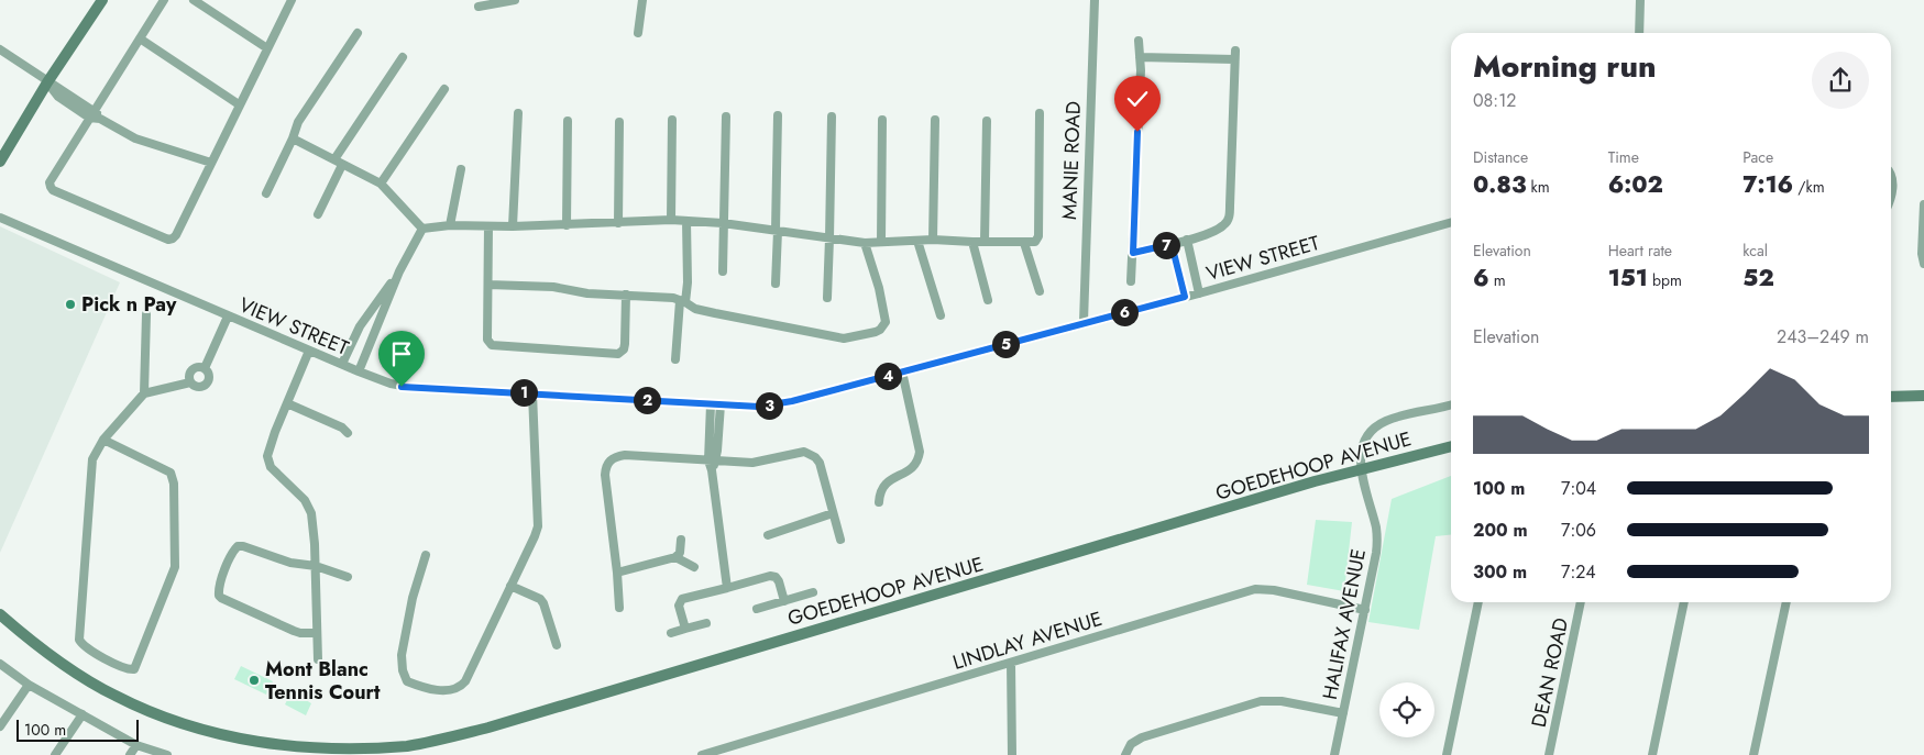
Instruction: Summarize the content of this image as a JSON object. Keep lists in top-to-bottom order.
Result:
{
  "streets": {
    "main road": ["GOEDEHOOP AVENUE"],
    "street": [
      "MANIE ROAD",
      "VIEW STREET",
      "HALIFAX AVENUE",
      "LINDLAY AVENUE",
      "DEAN ROAD"
    ]
  },
  "crossings": [
    ["MANIE ROAD", "VIEW STREET"],
    ["GOEDEHOOP AVENUE", "HALIFAX AVENUE"],
    ["HALIFAX AVENUE", "LINDLAY AVENUE"]
  ],
  "places": ["Pick n Pay", "Mont Blanc Tennis Court"],
  "scale_bar": "100 m",
  "page": {
    "heading": ["Morning run", "08:12"],
    "stats": [
      ["Distance", "0.83 km"],
      ["Time", "6:02"],
      ["Pace", "7:16 /km"],
      ["Elevation", "6 m"],
      ["Heart rate", "151 bpm"],
      ["kcal", "52"]
    ],
    "pins": [
      "7",
      "6",
      "5",
      "4",
      "1",
      "2",
      "3"
    ],
    "chart": ["Elevation", "243–249 m"],
    "list": [
      {
        "name": "100 m",
        "note": "7:04"
      },
      {
        "name": "200 m",
        "note": "7:06"
      },
      {
        "name": "300 m",
        "note": "7:24"
      }
    ],
    "scale": "100 m"
  }
}
